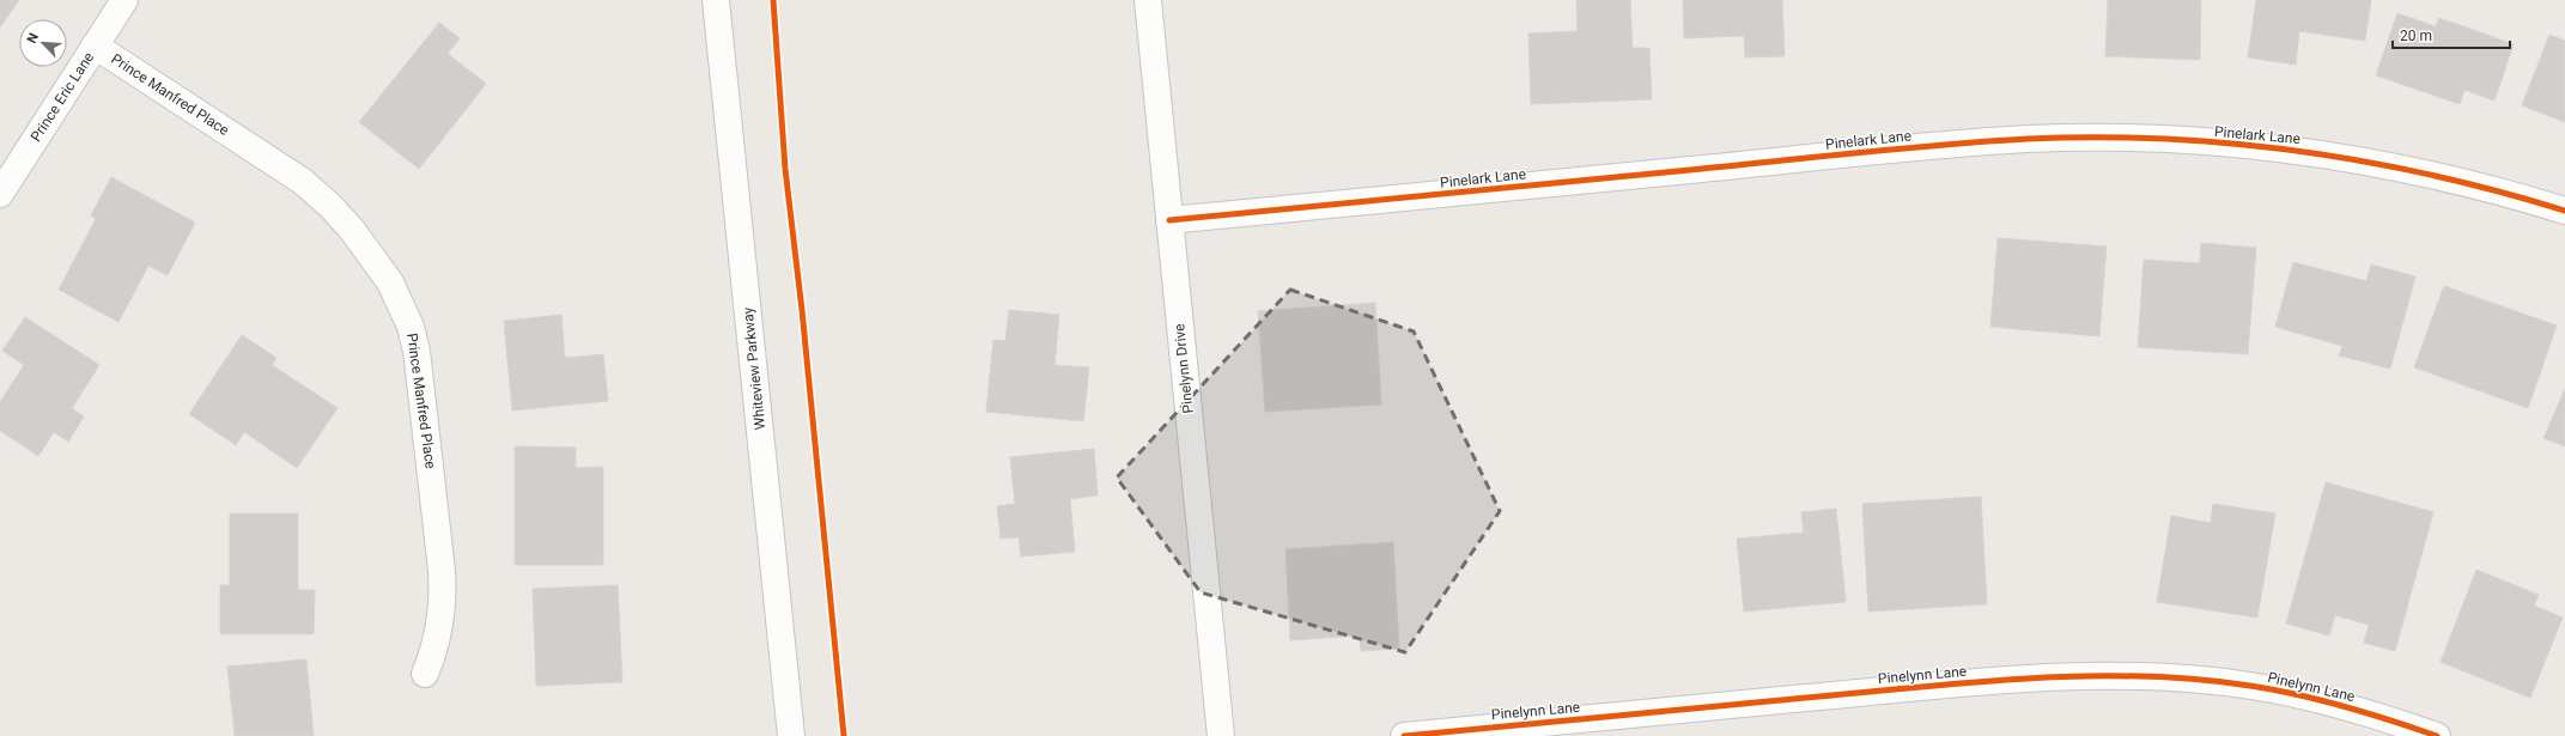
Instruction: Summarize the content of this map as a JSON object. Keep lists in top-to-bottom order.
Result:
{
  "streets": {
    "street": [
      "Prince Manfred Place",
      "Prince Eric Lane",
      "Pinelark Lane",
      "Whiteview Parkway",
      "Pinelynn Drive",
      "Pinelynn Lane"
    ]
  },
  "crossings": [
    ["Prince Manfred Place", "Prince Eric Lane"],
    ["Pinelark Lane", "Pinelynn Drive"]
  ],
  "scale_bar": "20 m",
  "north": "top left"
}
